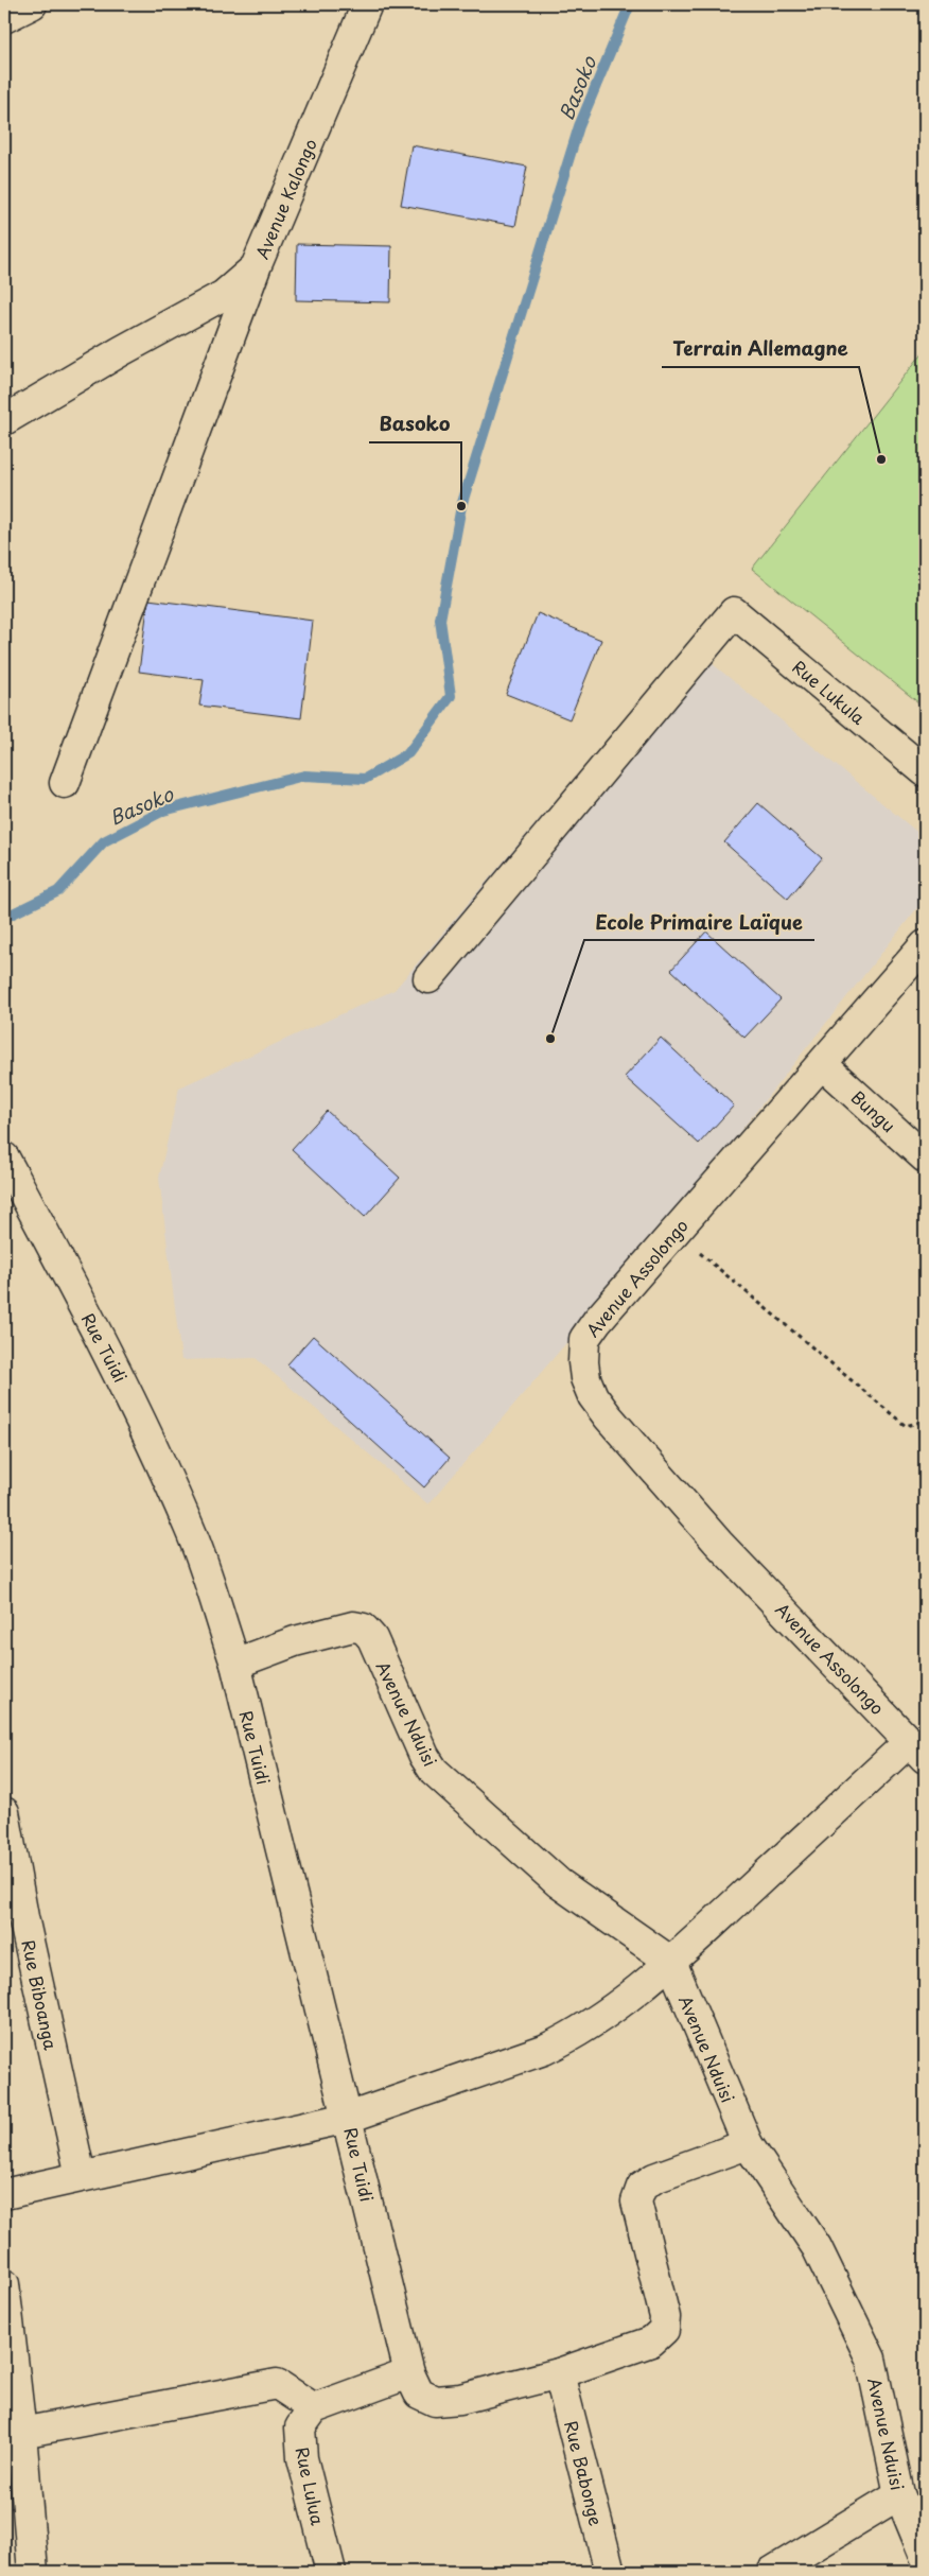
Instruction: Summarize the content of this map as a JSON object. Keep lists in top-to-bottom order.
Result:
{
  "streets": {
    "street": [
      "Avenue Kalongo",
      "Rue Lukula",
      "Bungu",
      "Avenue Assolongo",
      "Rue Tuidi",
      "Avenue Nduisi",
      "Rue Biboanga",
      "Rue Babonge",
      "Rue Lulua"
    ]
  },
  "crossings": [
    ["Bungu", "Avenue Assolongo"],
    ["Rue Tuidi", "Avenue Nduisi"],
    ["Rue Tuidi", "Rue Babonge"]
  ],
  "water": ["Basoko"],
  "places": ["Terrain Allemagne", "Basoko", "Ecole Primaire Laïque"]
}
